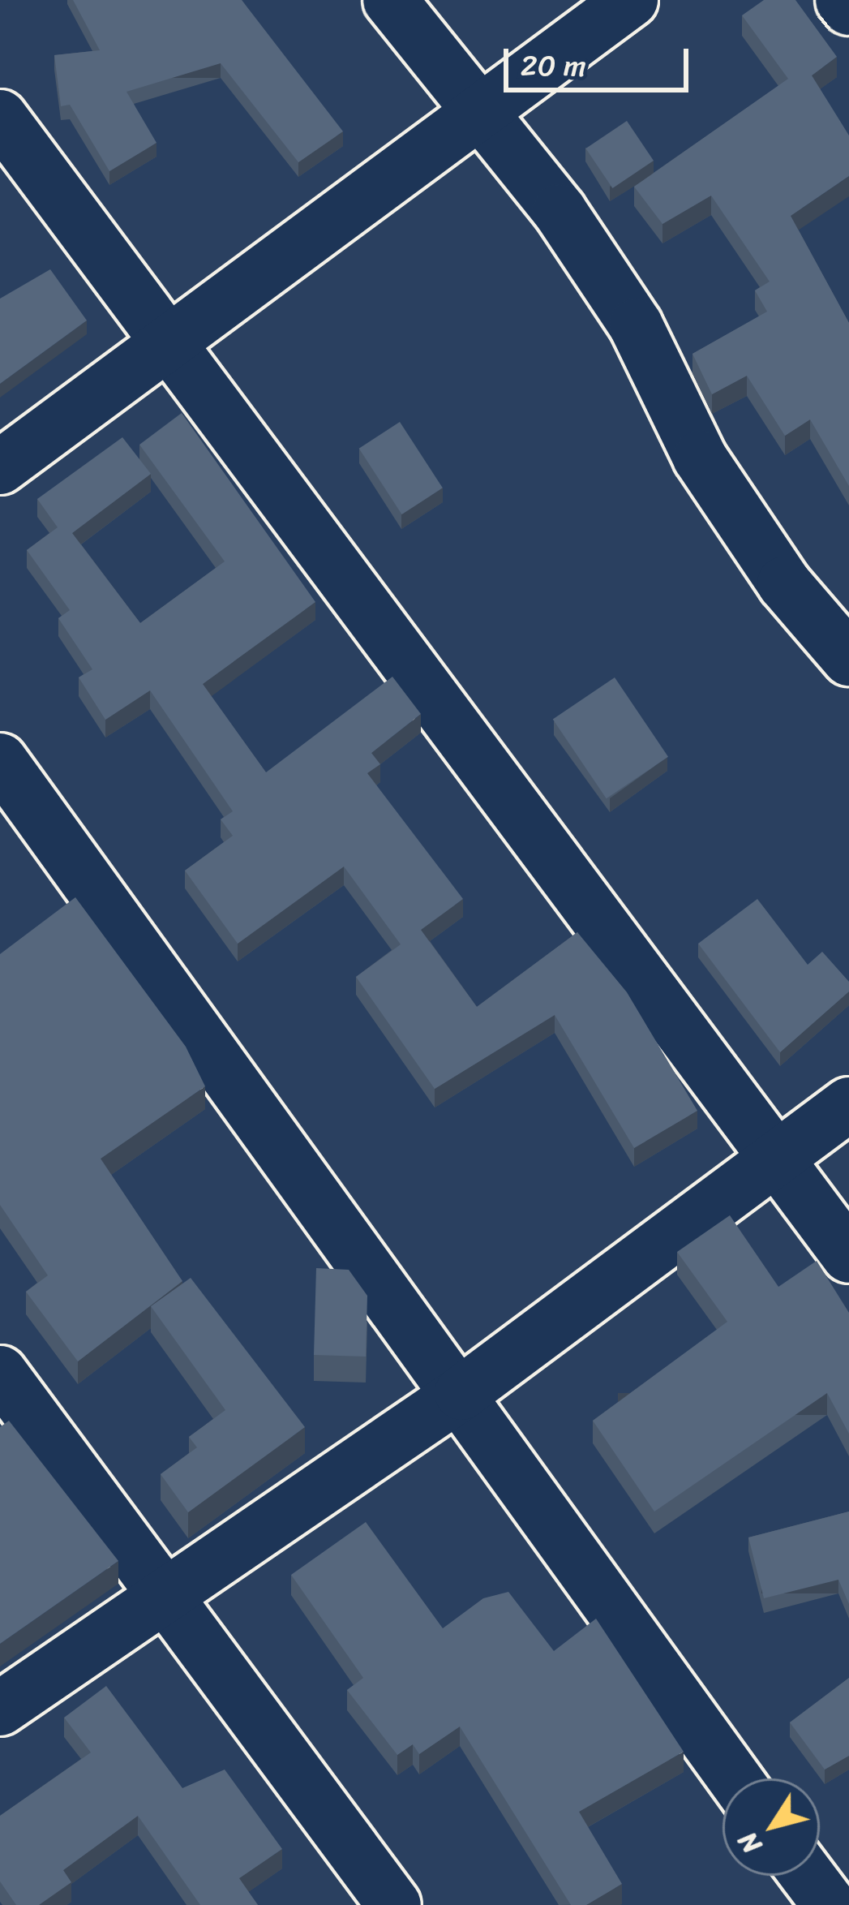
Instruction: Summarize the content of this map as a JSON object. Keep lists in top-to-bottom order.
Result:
{
  "scale_bar": "20 m",
  "north": "bottom left"
}
